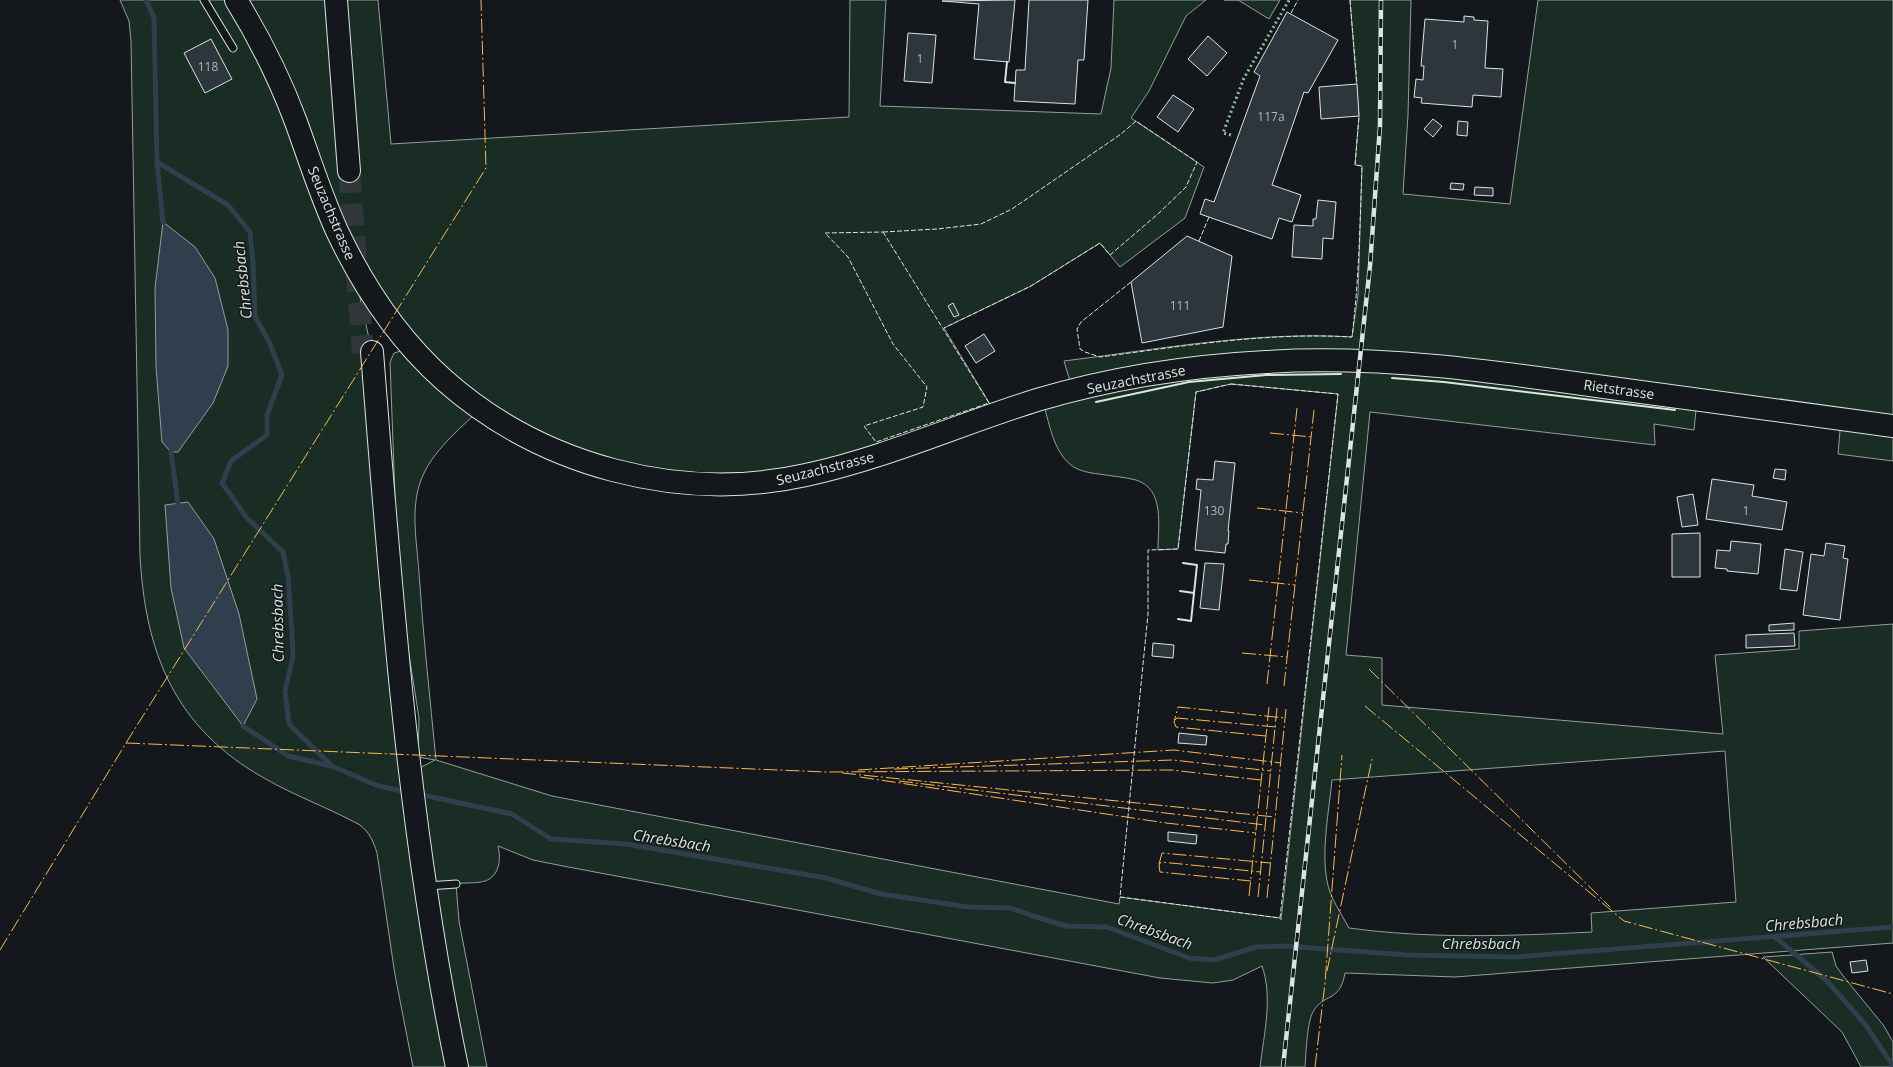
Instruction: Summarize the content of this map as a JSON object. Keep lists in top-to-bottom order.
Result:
{
  "streets": {
    "main road": ["Seuzachstrasse", "Rietstrasse"]
  },
  "crossings": [
    ["Seuzachstrasse", "Rietstrasse"]
  ],
  "water": ["Chrebsbach"],
  "house_numbers": [
    "1",
    "1",
    "118",
    "117a",
    "111",
    "130",
    "1"
  ]
}
